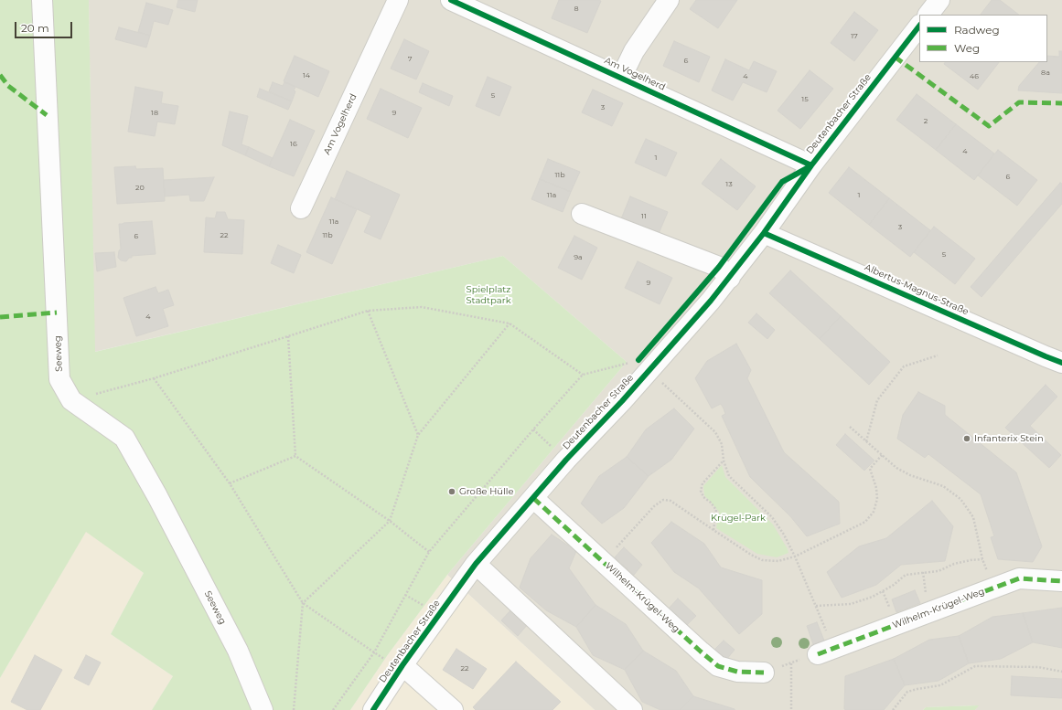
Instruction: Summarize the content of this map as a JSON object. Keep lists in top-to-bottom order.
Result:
{
  "streets": {
    "street": [
      "Am Vogelherd",
      "Deutenbacher Straße",
      "Albertus-Magnus-Straße",
      "Seeweg",
      "Wilhelm-Krügel-Weg"
    ]
  },
  "crossings": [
    ["Am Vogelherd", "Deutenbacher Straße"],
    ["Deutenbacher Straße", "Albertus-Magnus-Straße"],
    ["Deutenbacher Straße", "Wilhelm-Krügel-Weg"]
  ],
  "parks": ["Spielplatz Stadtpark", "Krügel-Park"],
  "places": ["Infanterix Stein", "Große Hülle"],
  "house_numbers": [
    "8",
    "17",
    "7",
    "6",
    "8a",
    "14",
    "4",
    "46",
    "5",
    "15",
    "3",
    "18",
    "9",
    "2",
    "16",
    "4",
    "1",
    "11b",
    "6",
    "13",
    "20",
    "11a",
    "1",
    "11",
    "11a",
    "3",
    "22",
    "11b",
    "6",
    "5",
    "9a",
    "9",
    "4",
    "22"
  ],
  "legend": ["Radweg", "Weg"],
  "scale_bar": "20 m"
}
